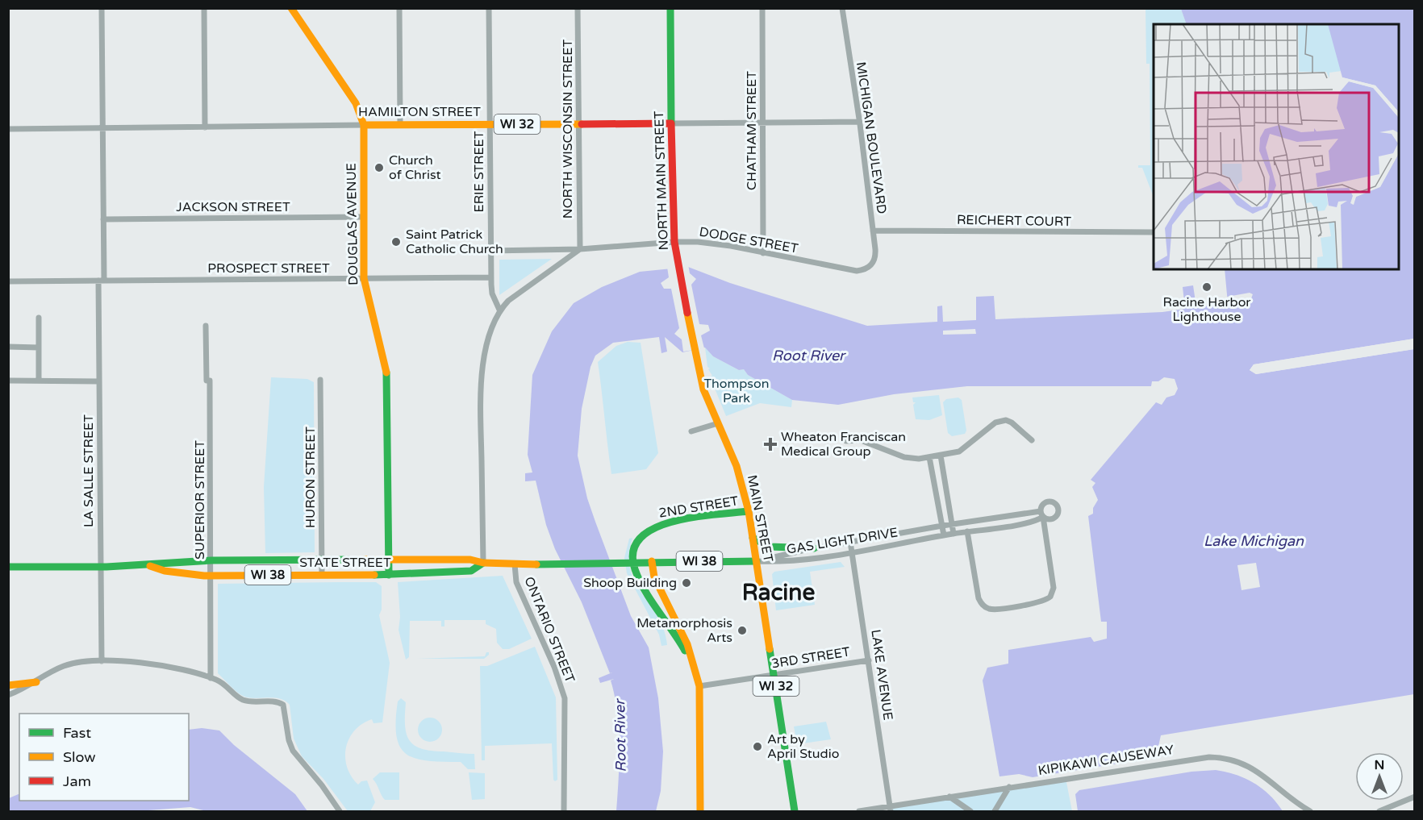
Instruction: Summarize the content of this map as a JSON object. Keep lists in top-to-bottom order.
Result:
{
  "streets": {
    "main road": [
      "HAMILTON STREET",
      "WI 32",
      "NORTH MAIN STREET",
      "DOUGLAS AVENUE",
      "2ND STREET",
      "MAIN STREET",
      "WI 38",
      "STATE STREET"
    ],
    "street": [
      "NORTH WISCONSIN STREET",
      "CHATHAM STREET",
      "MICHIGAN BOULEVARD",
      "ERIE STREET",
      "JACKSON STREET",
      "REICHERT COURT",
      "DODGE STREET",
      "PROSPECT STREET",
      "LA SALLE STREET",
      "HURON STREET",
      "SUPERIOR STREET",
      "GAS LIGHT DRIVE",
      "ONTARIO STREET",
      "3RD STREET",
      "LAKE AVENUE",
      "KIPIKAWI CAUSEWAY"
    ]
  },
  "crossings": [
    ["HAMILTON STREET", "NORTH WISCONSIN STREET"],
    ["HAMILTON STREET", "CHATHAM STREET"],
    ["HAMILTON STREET", "MICHIGAN BOULEVARD"],
    ["HAMILTON STREET", "ERIE STREET"],
    ["HAMILTON STREET", "NORTH MAIN STREET"],
    ["HAMILTON STREET", "DOUGLAS AVENUE"],
    ["HAMILTON STREET", "LA SALLE STREET"],
    ["NORTH WISCONSIN STREET", "DODGE STREET"],
    ["CHATHAM STREET", "DODGE STREET"],
    ["MICHIGAN BOULEVARD", "REICHERT COURT"],
    ["MICHIGAN BOULEVARD", "DODGE STREET"],
    ["ERIE STREET", "DODGE STREET"],
    ["ERIE STREET", "PROSPECT STREET"],
    ["NORTH MAIN STREET", "DODGE STREET"],
    ["NORTH MAIN STREET", "MAIN STREET"],
    ["JACKSON STREET", "DOUGLAS AVENUE"],
    ["JACKSON STREET", "LA SALLE STREET"],
    ["DOUGLAS AVENUE", "PROSPECT STREET"],
    ["DOUGLAS AVENUE", "STATE STREET"],
    ["PROSPECT STREET", "LA SALLE STREET"],
    ["LA SALLE STREET", "STATE STREET"],
    ["HURON STREET", "STATE STREET"],
    ["SUPERIOR STREET", "STATE STREET"],
    ["2ND STREET", "MAIN STREET"],
    ["MAIN STREET", "GAS LIGHT DRIVE"],
    ["MAIN STREET", "STATE STREET"],
    ["MAIN STREET", "3RD STREET"],
    ["GAS LIGHT DRIVE", "STATE STREET"],
    ["GAS LIGHT DRIVE", "LAKE AVENUE"],
    ["STATE STREET", "ONTARIO STREET"],
    ["3RD STREET", "LAKE AVENUE"],
    ["LAKE AVENUE", "KIPIKAWI CAUSEWAY"]
  ],
  "districts": ["Racine"],
  "water": ["Root River", "Lake Michigan"],
  "parks": ["Thompson Park"],
  "places": {
    "other": [
      "Church of Christ",
      "Saint Patrick Catholic Church",
      "Racine Harbor Lighthouse",
      "Shoop Building",
      "Metamorphosis Arts",
      "Art by April Studio"
    ],
    "health": ["Wheaton Franciscan Medical Group"]
  },
  "legend": ["Fast", "Slow", "Jam"],
  "north": "top"
}
